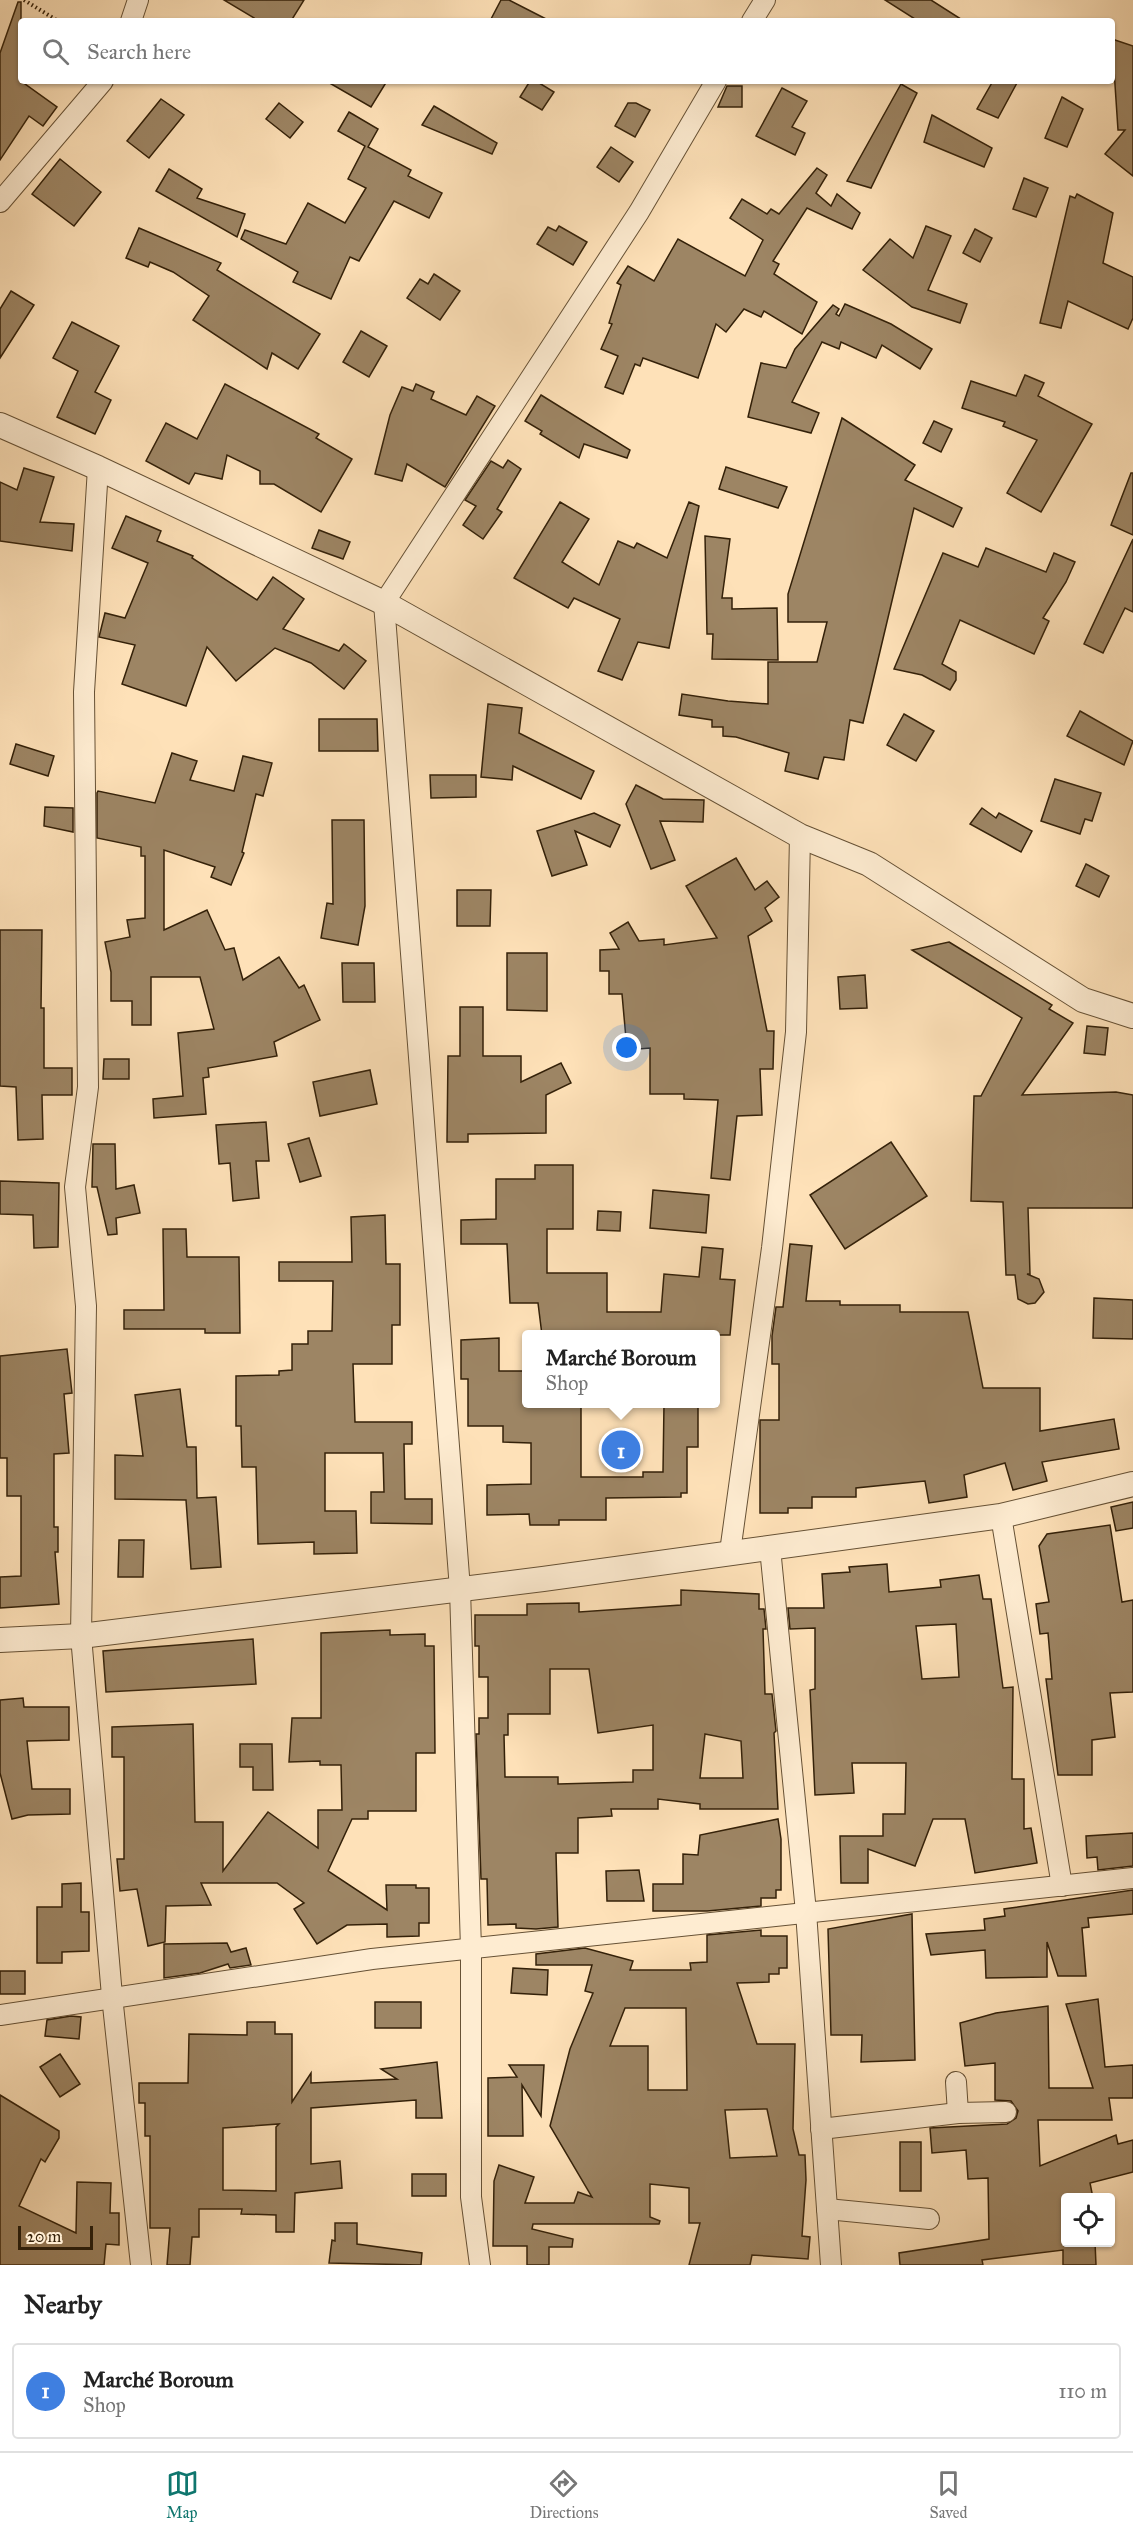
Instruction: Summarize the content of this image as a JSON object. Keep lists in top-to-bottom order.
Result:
{
  "scale_bar": "20 m",
  "page": {
    "search": "Search here",
    "popup": ["Marché Boroum", "Shop"],
    "pins": "1",
    "scale": "20 m",
    "heading": "Nearby",
    "list": [
      {
        "mark": "1",
        "name": "Marché Boroum",
        "note": "Shop",
        "value": "110 m"
      }
    ],
    "nav": ["Map", "Directions", "Saved"]
  }
}
